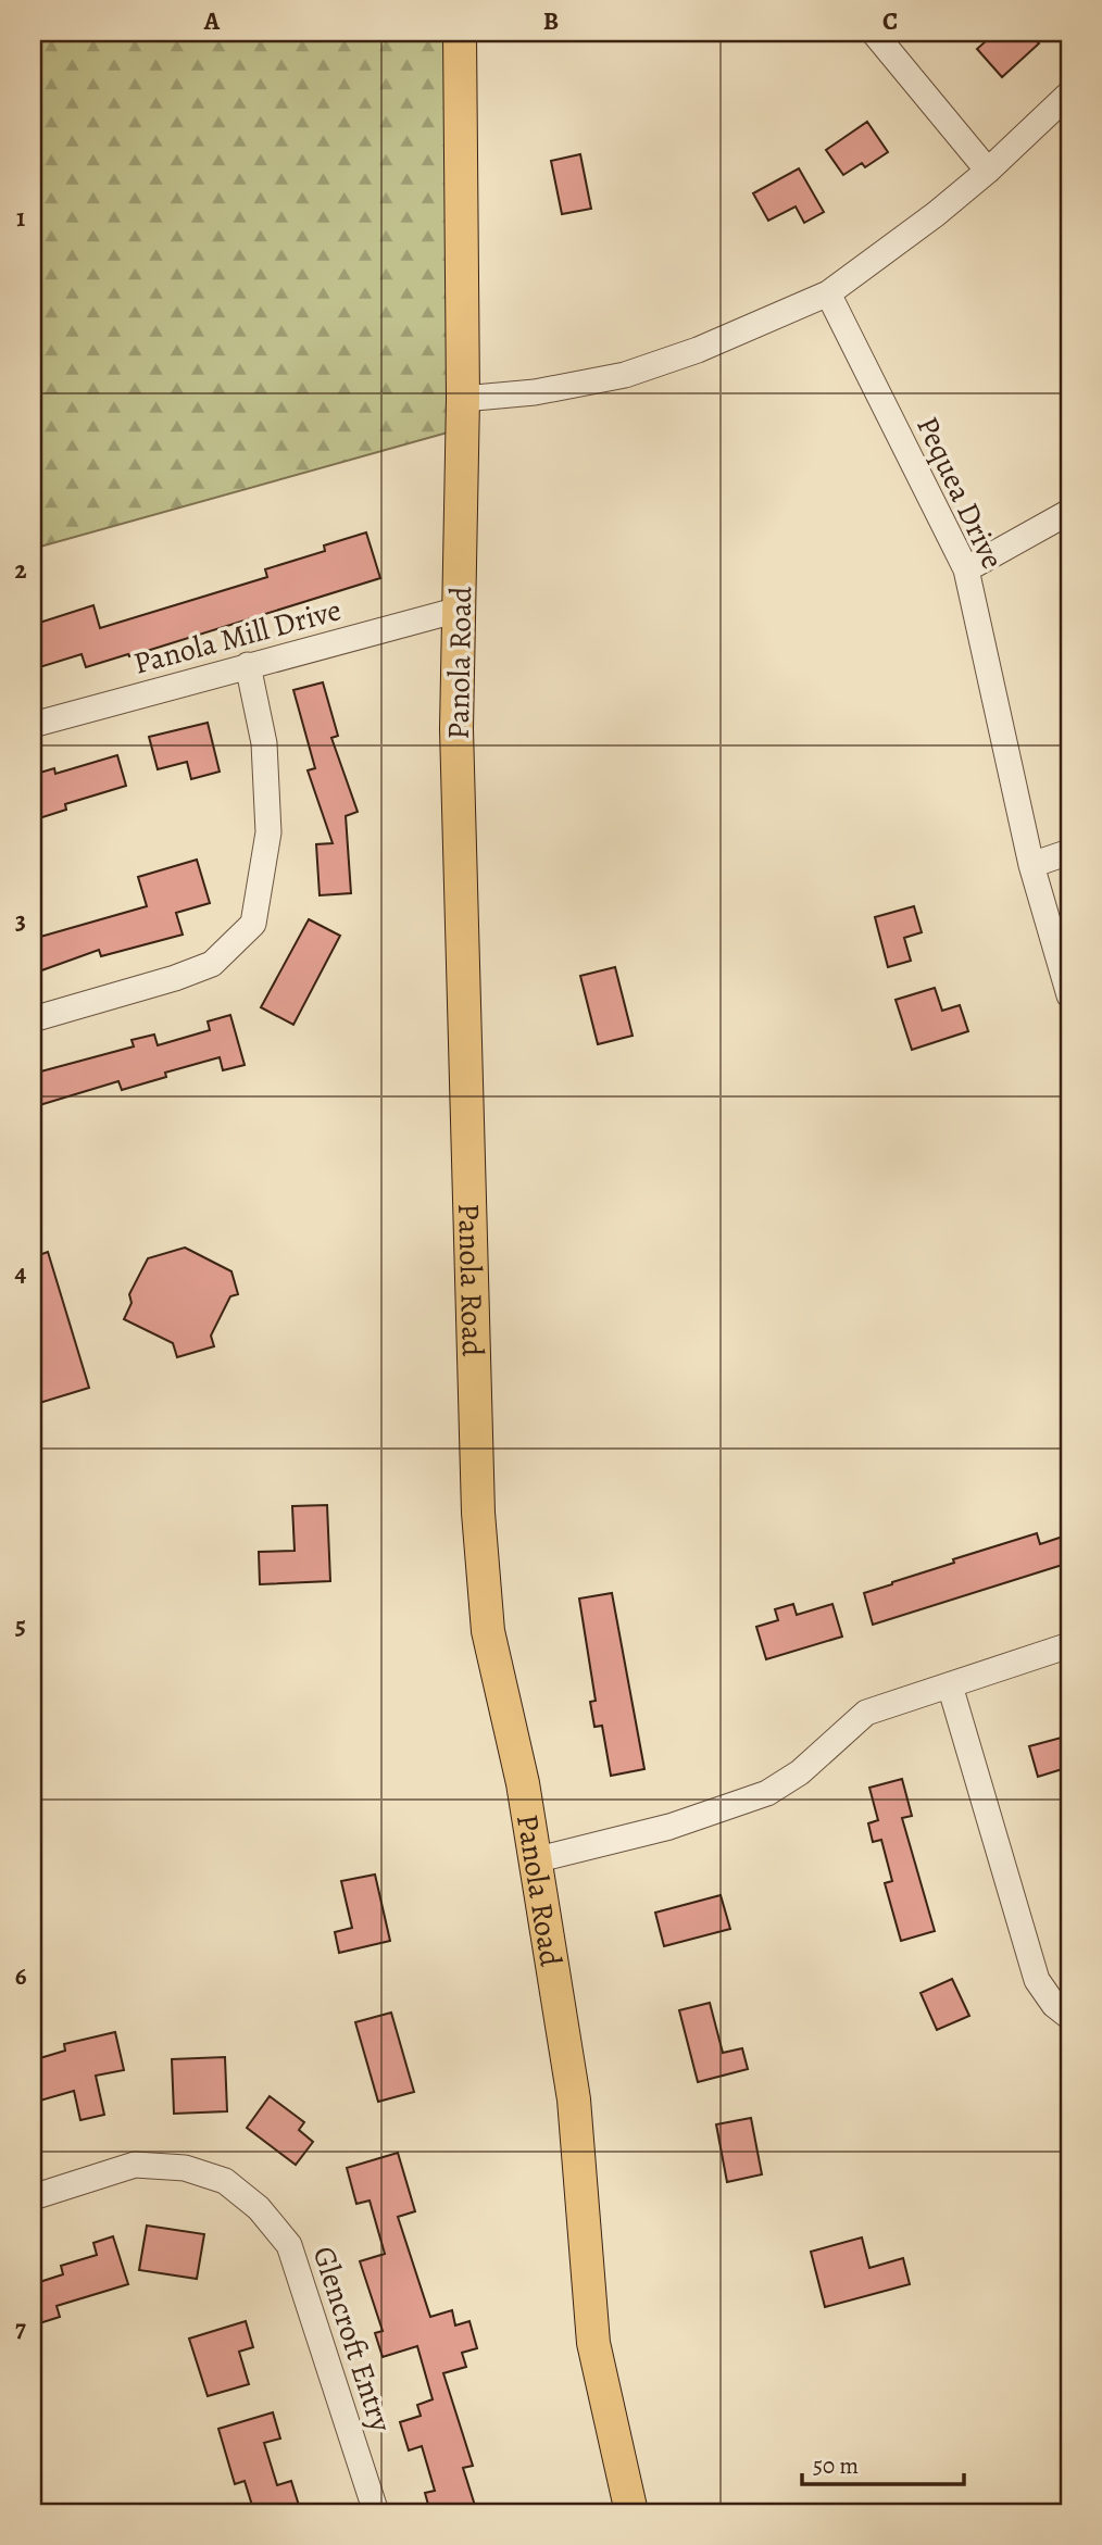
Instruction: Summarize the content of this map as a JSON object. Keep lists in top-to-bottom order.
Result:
{
  "streets": {
    "main road": ["Panola Road"],
    "street": ["Pequea Drive", "Panola Mill Drive", "Glencroft Entry"]
  },
  "crossings": [
    ["Panola Mill Drive", "Panola Road"]
  ],
  "scale_bar": "50 m",
  "grid": {
    "columns": ["A", "B", "C"],
    "rows": [
      "1",
      "2",
      "3",
      "4",
      "5",
      "6",
      "7"
    ]
  }
}
